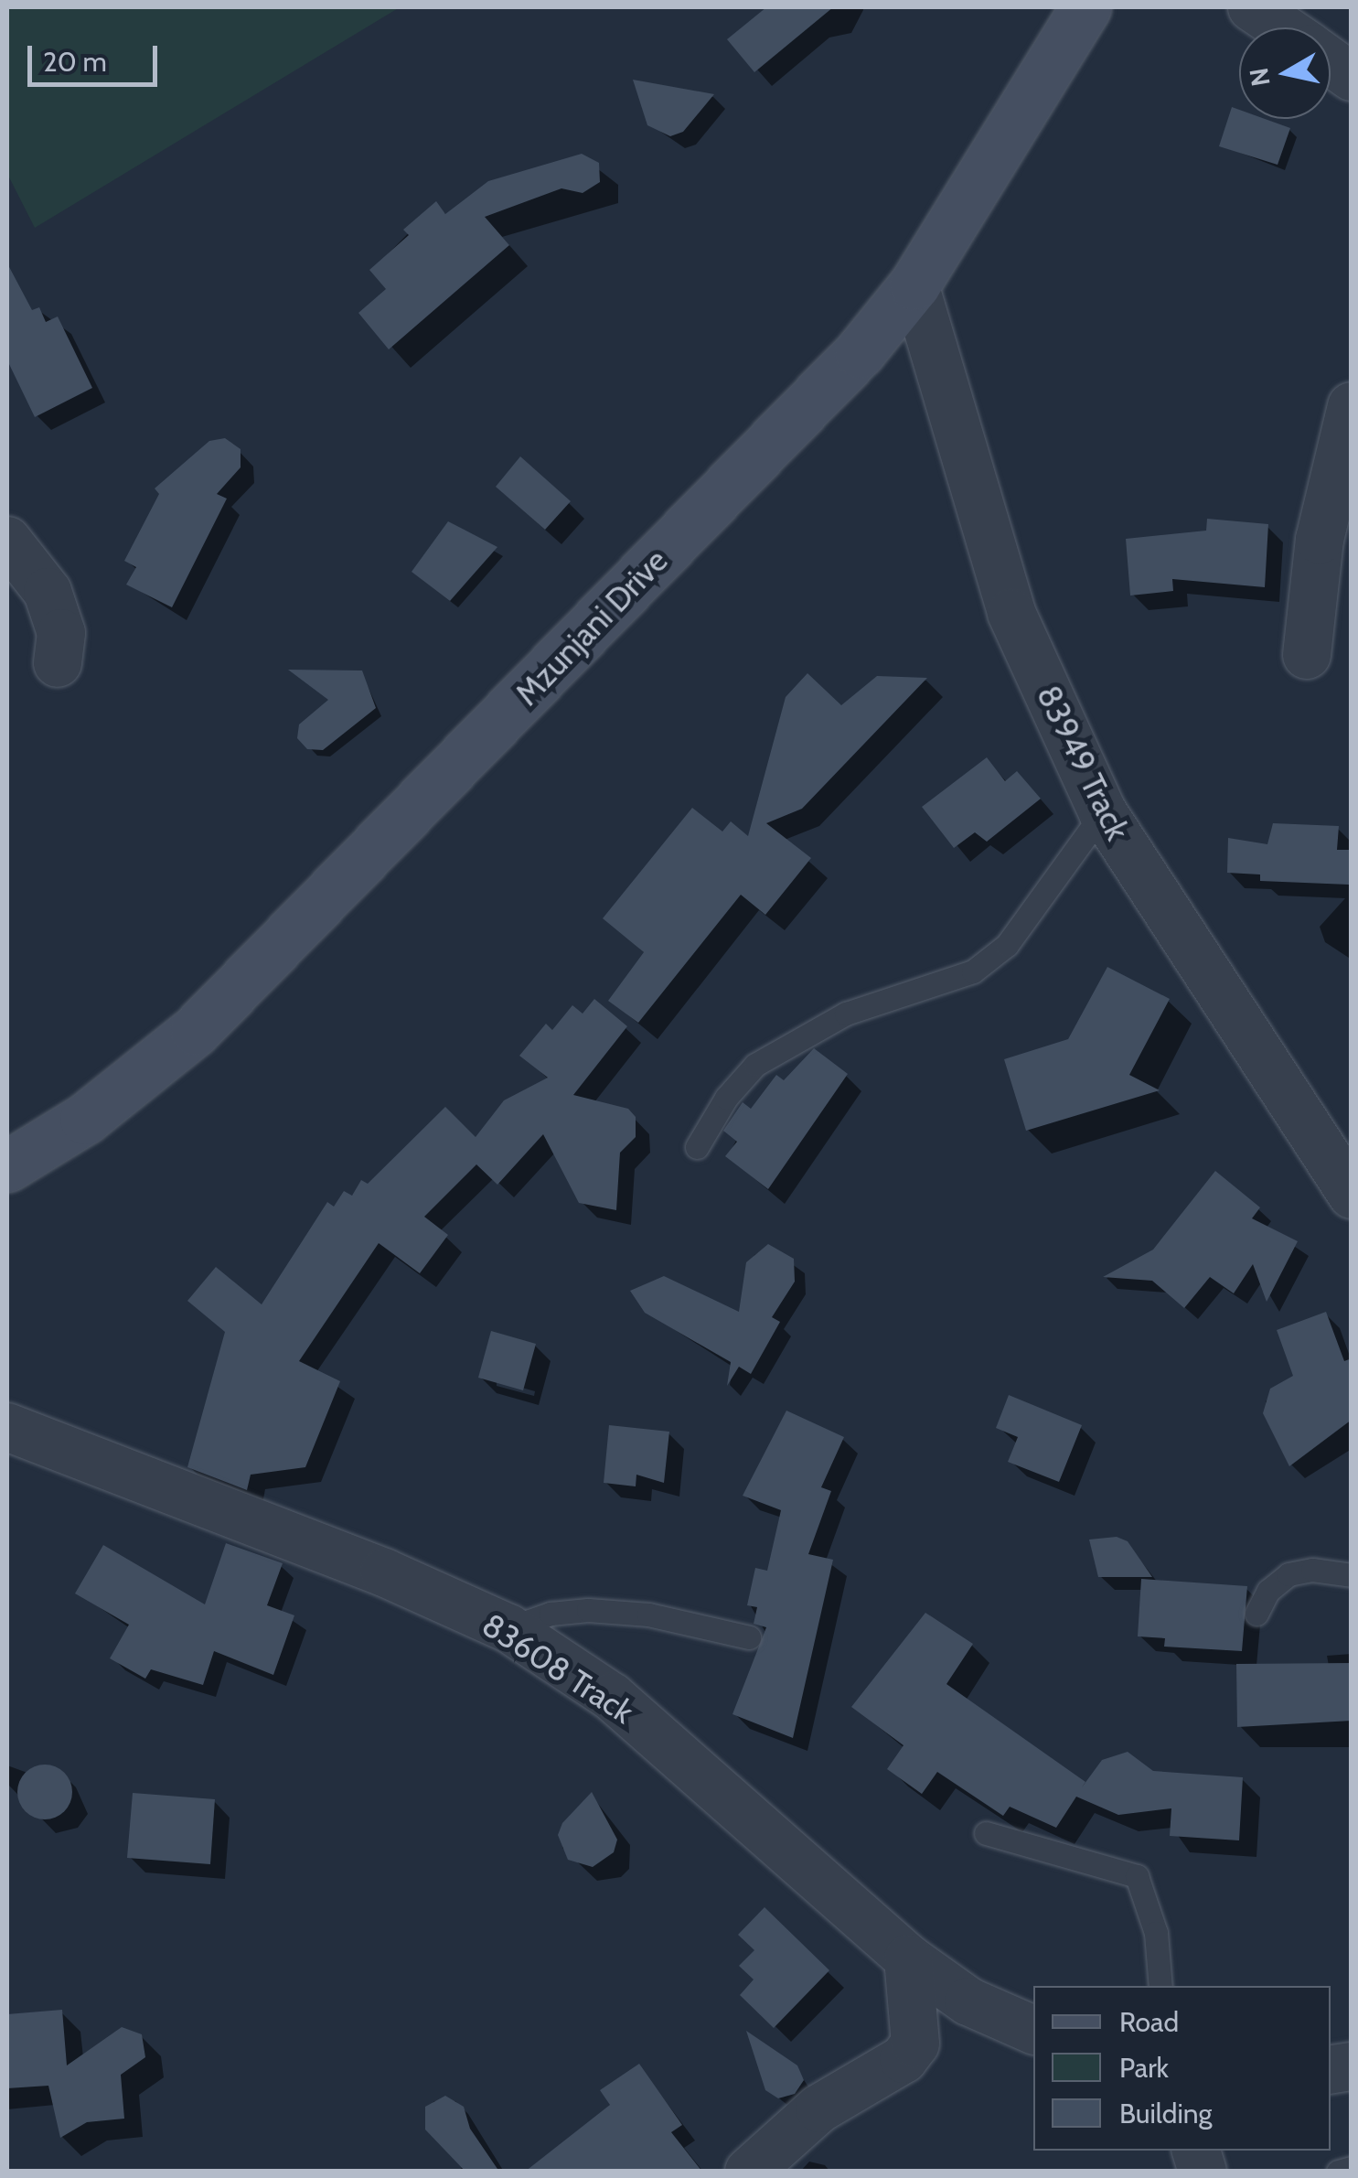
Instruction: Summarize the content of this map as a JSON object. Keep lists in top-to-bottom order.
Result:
{
  "streets": {
    "main road": ["Mzunjani Drive"],
    "street": ["83949 Track", "83608 Track"]
  },
  "crossings": [
    ["Mzunjani Drive", "83949 Track"]
  ],
  "legend": ["Road", "Park", "Building"],
  "scale_bar": "20 m",
  "north": "left"
}
